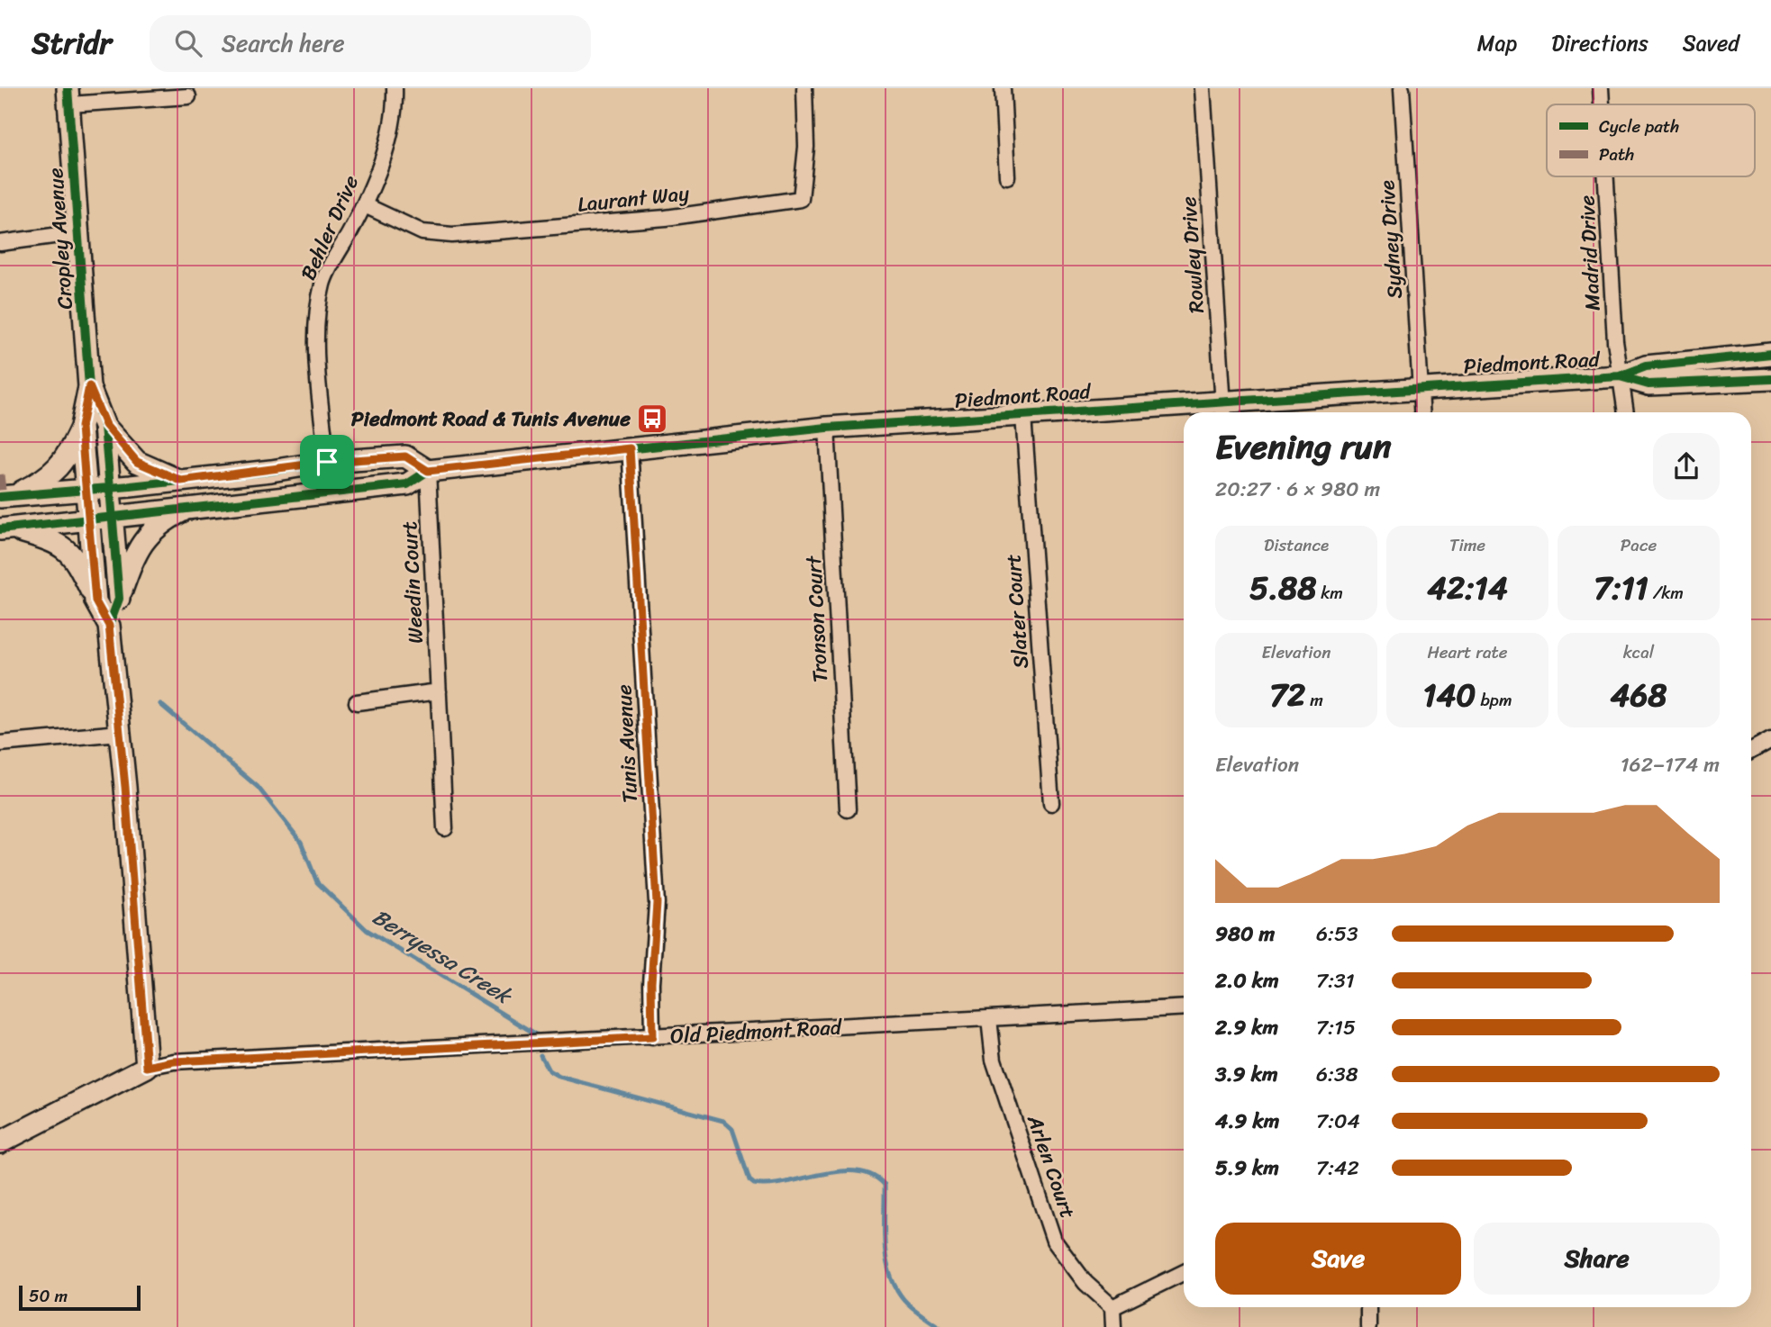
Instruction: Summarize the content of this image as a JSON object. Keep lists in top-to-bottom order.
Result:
{
  "streets": {
    "main road": ["Cropley Avenue", "Piedmont Road", "Old Piedmont Road"],
    "street": [
      "Laurant Way",
      "Behler Drive",
      "Sydney Drive",
      "Madrid Drive",
      "Rowley Drive",
      "Weedin Court",
      "Slater Court",
      "Tronson Court",
      "Tunis Avenue",
      "Arlen Court"
    ]
  },
  "crossings": [
    ["Laurant Way", "Behler Drive"],
    ["Cropley Avenue", "Piedmont Road"],
    ["Cropley Avenue", "Old Piedmont Road"],
    ["Sydney Drive", "Piedmont Road"],
    ["Madrid Drive", "Piedmont Road"],
    ["Rowley Drive", "Piedmont Road"],
    ["Piedmont Road", "Weedin Court"],
    ["Piedmont Road", "Slater Court"],
    ["Piedmont Road", "Tronson Court"],
    ["Piedmont Road", "Tunis Avenue"],
    ["Tunis Avenue", "Old Piedmont Road"],
    ["Old Piedmont Road", "Arlen Court"]
  ],
  "water": ["Berryessa Creek"],
  "places": {
    "bus stop": ["Piedmont Road & Tunis Avenue"]
  },
  "legend": ["Cycle path", "Path"],
  "scale_bar": "50 m",
  "page": {
    "header": "Stridr",
    "search": "Search here",
    "nav": ["Map", "Directions", "Saved"],
    "heading": ["Evening run", "20:27 · 6 × 980 m"],
    "stats": [
      ["Distance", "5.88 km"],
      ["Time", "42:14"],
      ["Pace", "7:11 /km"],
      ["Elevation", "72 m"],
      ["Heart rate", "140 bpm"],
      ["kcal", "468"]
    ],
    "chart": ["Elevation", "162–174 m"],
    "list": [
      {
        "name": "980 m",
        "note": "6:53"
      },
      {
        "name": "2.0 km",
        "note": "7:31"
      },
      {
        "name": "2.9 km",
        "note": "7:15"
      },
      {
        "name": "3.9 km",
        "note": "6:38"
      },
      {
        "name": "4.9 km",
        "note": "7:04"
      },
      {
        "name": "5.9 km",
        "note": "7:42"
      }
    ],
    "buttons": ["Save", "Share"],
    "scale": "50 m"
  }
}
